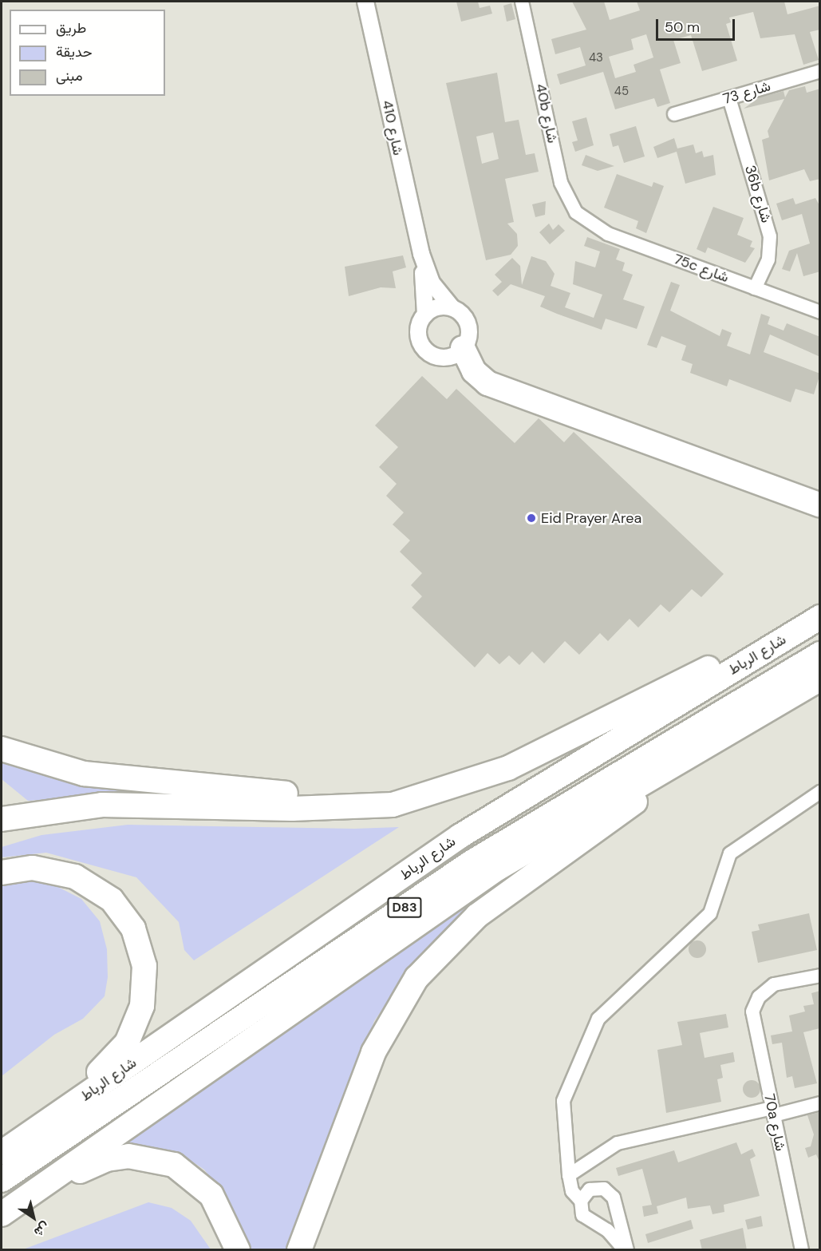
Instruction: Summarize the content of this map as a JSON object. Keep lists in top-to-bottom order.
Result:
{
  "streets": {
    "highway": ["شارع الرباط", "D83"],
    "street": [
      "شارع 73",
      "40b شارع",
      "شارع 410",
      "36b شارع",
      "75c شارع",
      "70a شارع"
    ]
  },
  "crossings": [
    ["شارع 73", "36b شارع"],
    ["40b شارع", "75c شارع"],
    ["36b شارع", "75c شارع"]
  ],
  "places": ["Eid Prayer Area"],
  "house_numbers": ["43", "45"],
  "legend": ["طريق", "حديقة", "مبنى"],
  "scale_bar": "50 m",
  "north": "bottom right"
}
